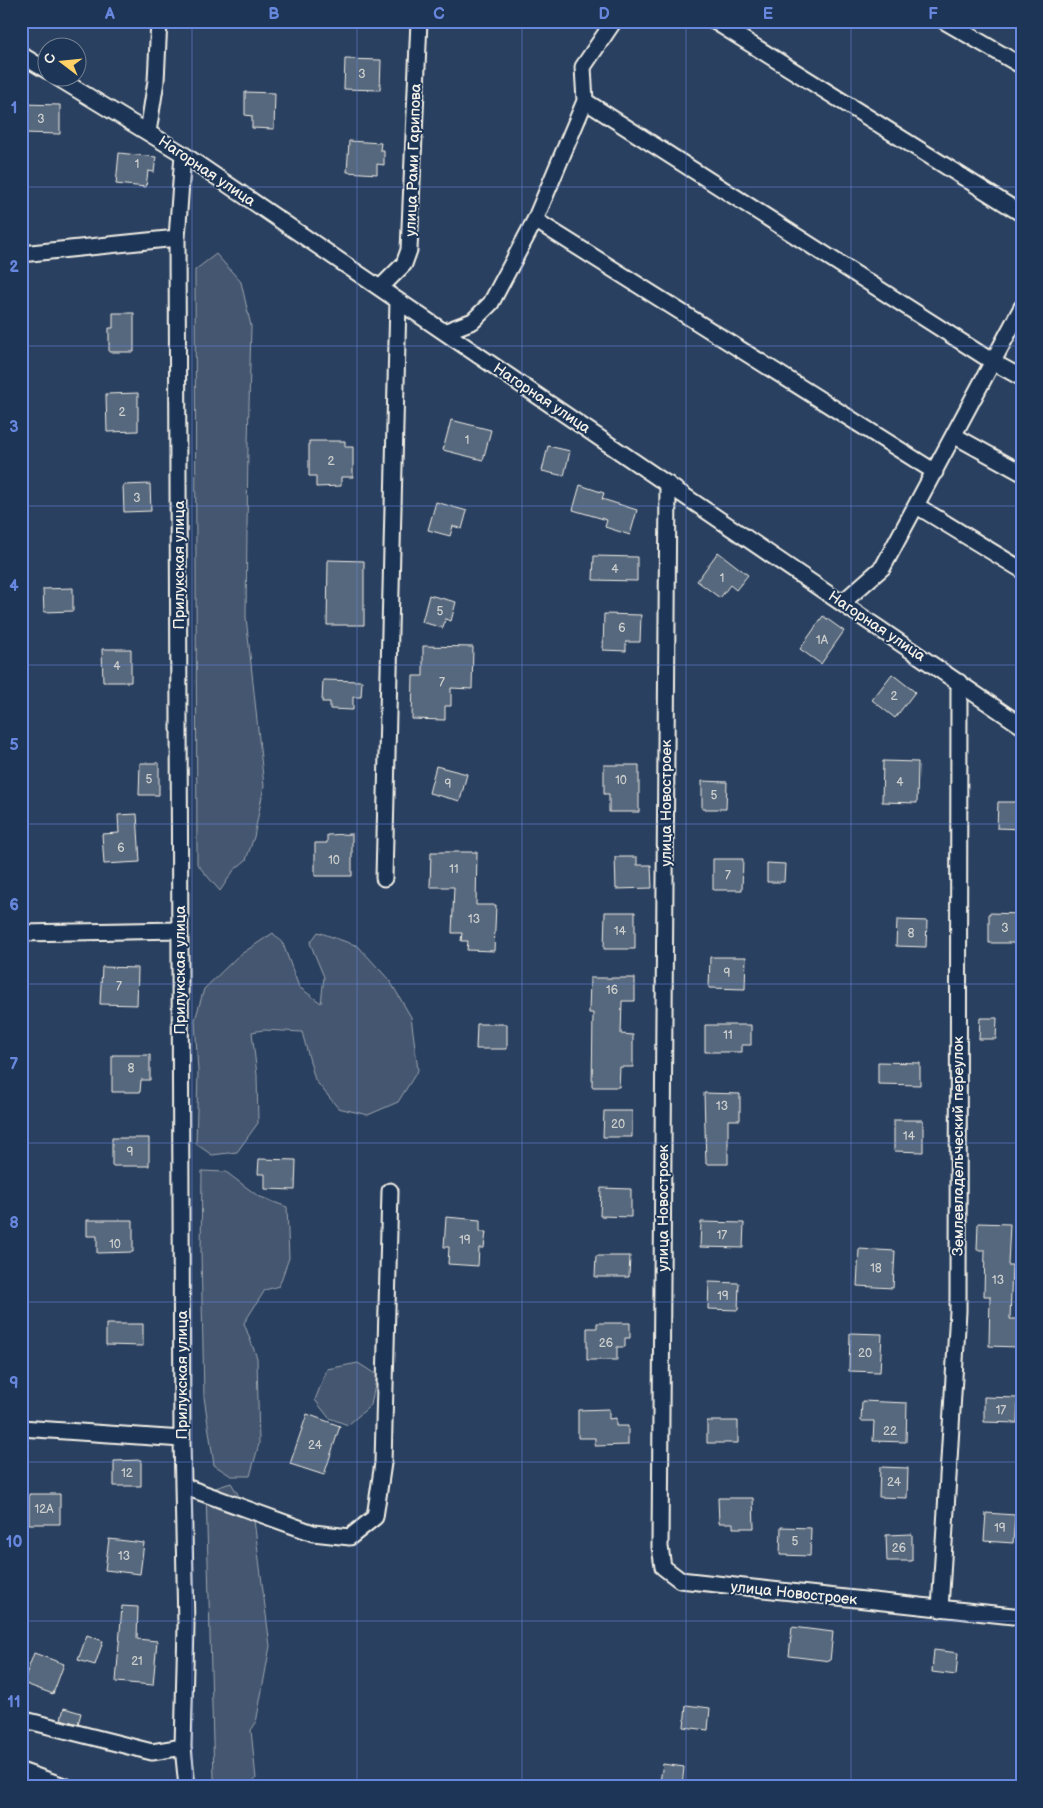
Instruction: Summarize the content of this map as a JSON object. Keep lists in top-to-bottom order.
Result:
{
  "streets": {
    "street": [
      "улица Рами Гарипова",
      "Нагорная улица",
      "Прилукская улица",
      "улица Новостроек",
      "Землевладельческий переулок"
    ]
  },
  "crossings": [
    ["улица Рами Гарипова", "Нагорная улица"],
    ["Нагорная улица", "Прилукская улица"],
    ["Нагорная улица", "улица Новостроек"],
    ["Нагорная улица", "Землевладельческий переулок"],
    ["улица Новостроек", "Землевладельческий переулок"]
  ],
  "house_numbers": [
    "3",
    "3",
    "1",
    "2",
    "1",
    "2",
    "3",
    "4",
    "1",
    "5",
    "6",
    "1А",
    "4",
    "7",
    "2",
    "5",
    "10",
    "4",
    "9",
    "5",
    "6",
    "10",
    "11",
    "7",
    "13",
    "3",
    "14",
    "8",
    "9",
    "7",
    "16",
    "11",
    "8",
    "13",
    "20",
    "14",
    "9",
    "17",
    "19",
    "10",
    "18",
    "13",
    "19",
    "26",
    "20",
    "17",
    "22",
    "24",
    "12",
    "24",
    "12А",
    "19",
    "5",
    "26",
    "13",
    "21"
  ],
  "north": "left",
  "grid": {
    "columns": [
      "A",
      "B",
      "C",
      "D",
      "E",
      "F"
    ],
    "rows": [
      "1",
      "2",
      "3",
      "4",
      "5",
      "6",
      "7",
      "8",
      "9",
      "10",
      "11"
    ]
  }
}
